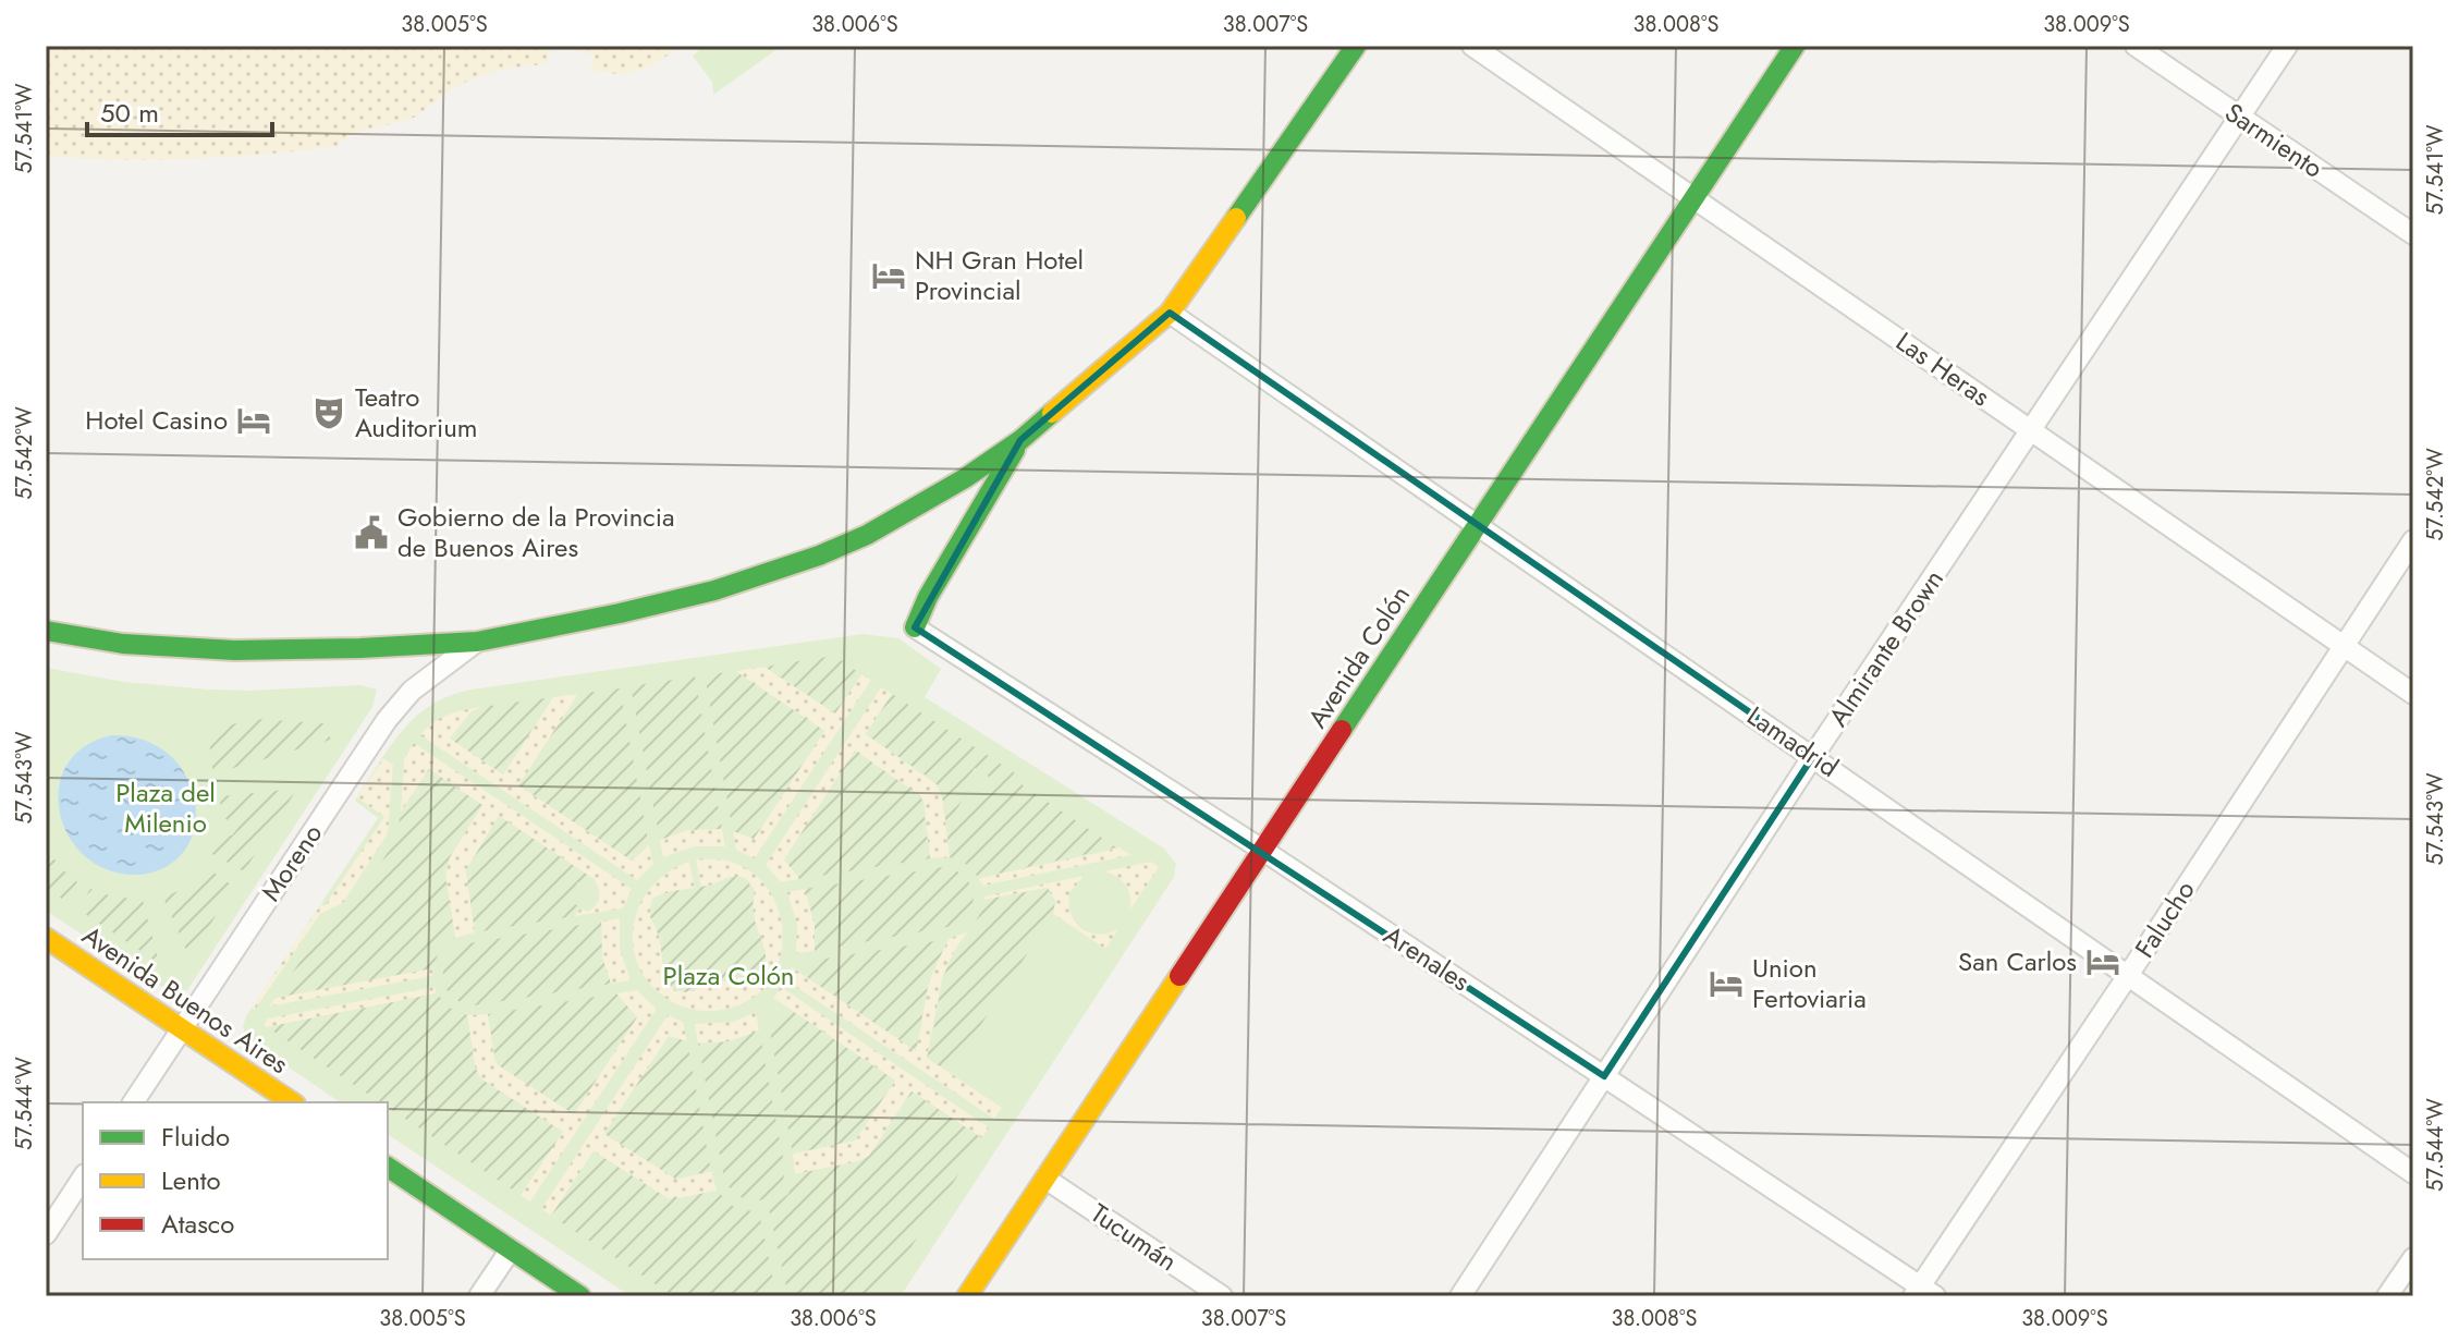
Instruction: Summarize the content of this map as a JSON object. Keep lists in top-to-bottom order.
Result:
{
  "streets": {
    "main road": ["Avenida Colón", "Avenida Buenos Aires"],
    "street": [
      "Sarmiento",
      "Las Heras",
      "Almirante Brown",
      "Lamadrid",
      "Moreno",
      "Falucho",
      "Arenales",
      "Tucumán"
    ]
  },
  "crossings": [
    ["Sarmiento", "Almirante Brown"],
    ["Las Heras", "Almirante Brown"],
    ["Las Heras", "Avenida Colón"],
    ["Las Heras", "Falucho"],
    ["Almirante Brown", "Lamadrid"],
    ["Almirante Brown", "Arenales"],
    ["Avenida Colón", "Lamadrid"],
    ["Avenida Colón", "Arenales"],
    ["Avenida Colón", "Tucumán"],
    ["Lamadrid", "Falucho"],
    ["Moreno", "Avenida Buenos Aires"],
    ["Falucho", "Arenales"]
  ],
  "parks": ["Plaza del Milenio", "Plaza Colón"],
  "places": {
    "hotel": [
      "NH Gran Hotel Provincial",
      "Hotel Casino",
      "San Carlos",
      "Union Fertoviaria"
    ],
    "theatre": ["Teatro Auditorium"],
    "public building": ["Gobierno de la Provincia de Buenos Aires"]
  },
  "legend": ["Fluido", "Lento", "Atasco"],
  "scale_bar": "50 m",
  "coordinates": [
    "38.005°S",
    "38.006°S",
    "38.007°S",
    "38.008°S",
    "38.009°S",
    "57.541°W",
    "57.542°W",
    "57.543°W",
    "57.544°W"
  ]
}
